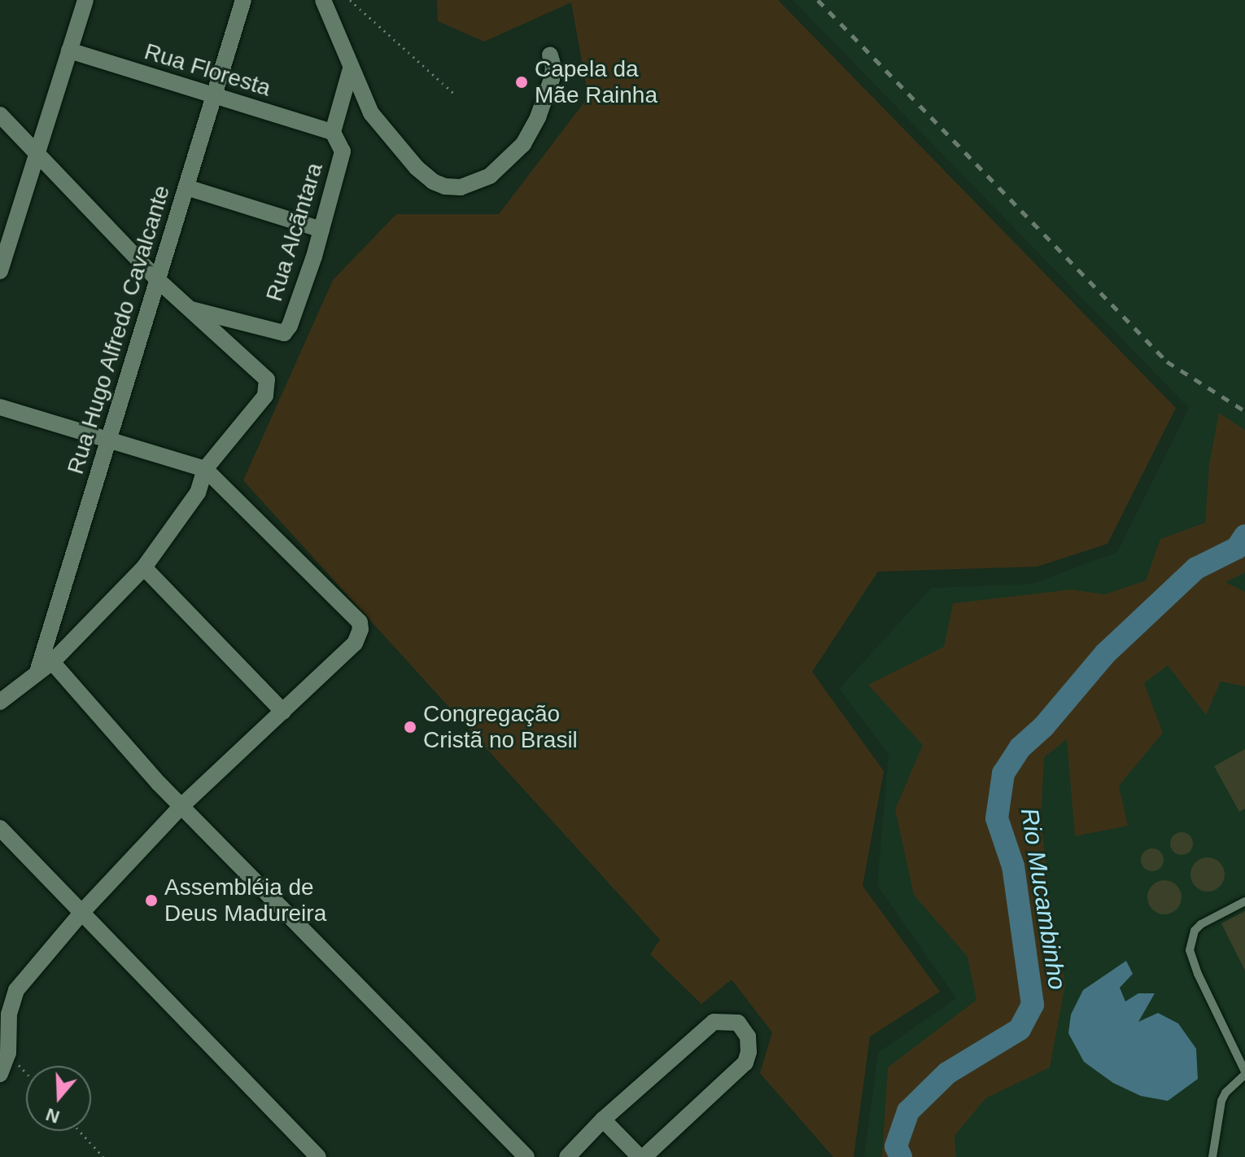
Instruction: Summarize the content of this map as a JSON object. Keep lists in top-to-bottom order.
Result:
{
  "streets": {
    "street": ["Rua Floresta", "Rua Alcãntara", "Rua Hugo Alfredo Cavalcante"]
  },
  "crossings": [
    ["Rua Floresta", "Rua Alcãntara"],
    ["Rua Floresta", "Rua Hugo Alfredo Cavalcante"]
  ],
  "water": ["Rio Mucambinho"],
  "places": ["Capela da Mãe Rainha", "Congregação Cristã no Brasil", "Assembléia de Deus Madureira"],
  "north": "bottom"
}
